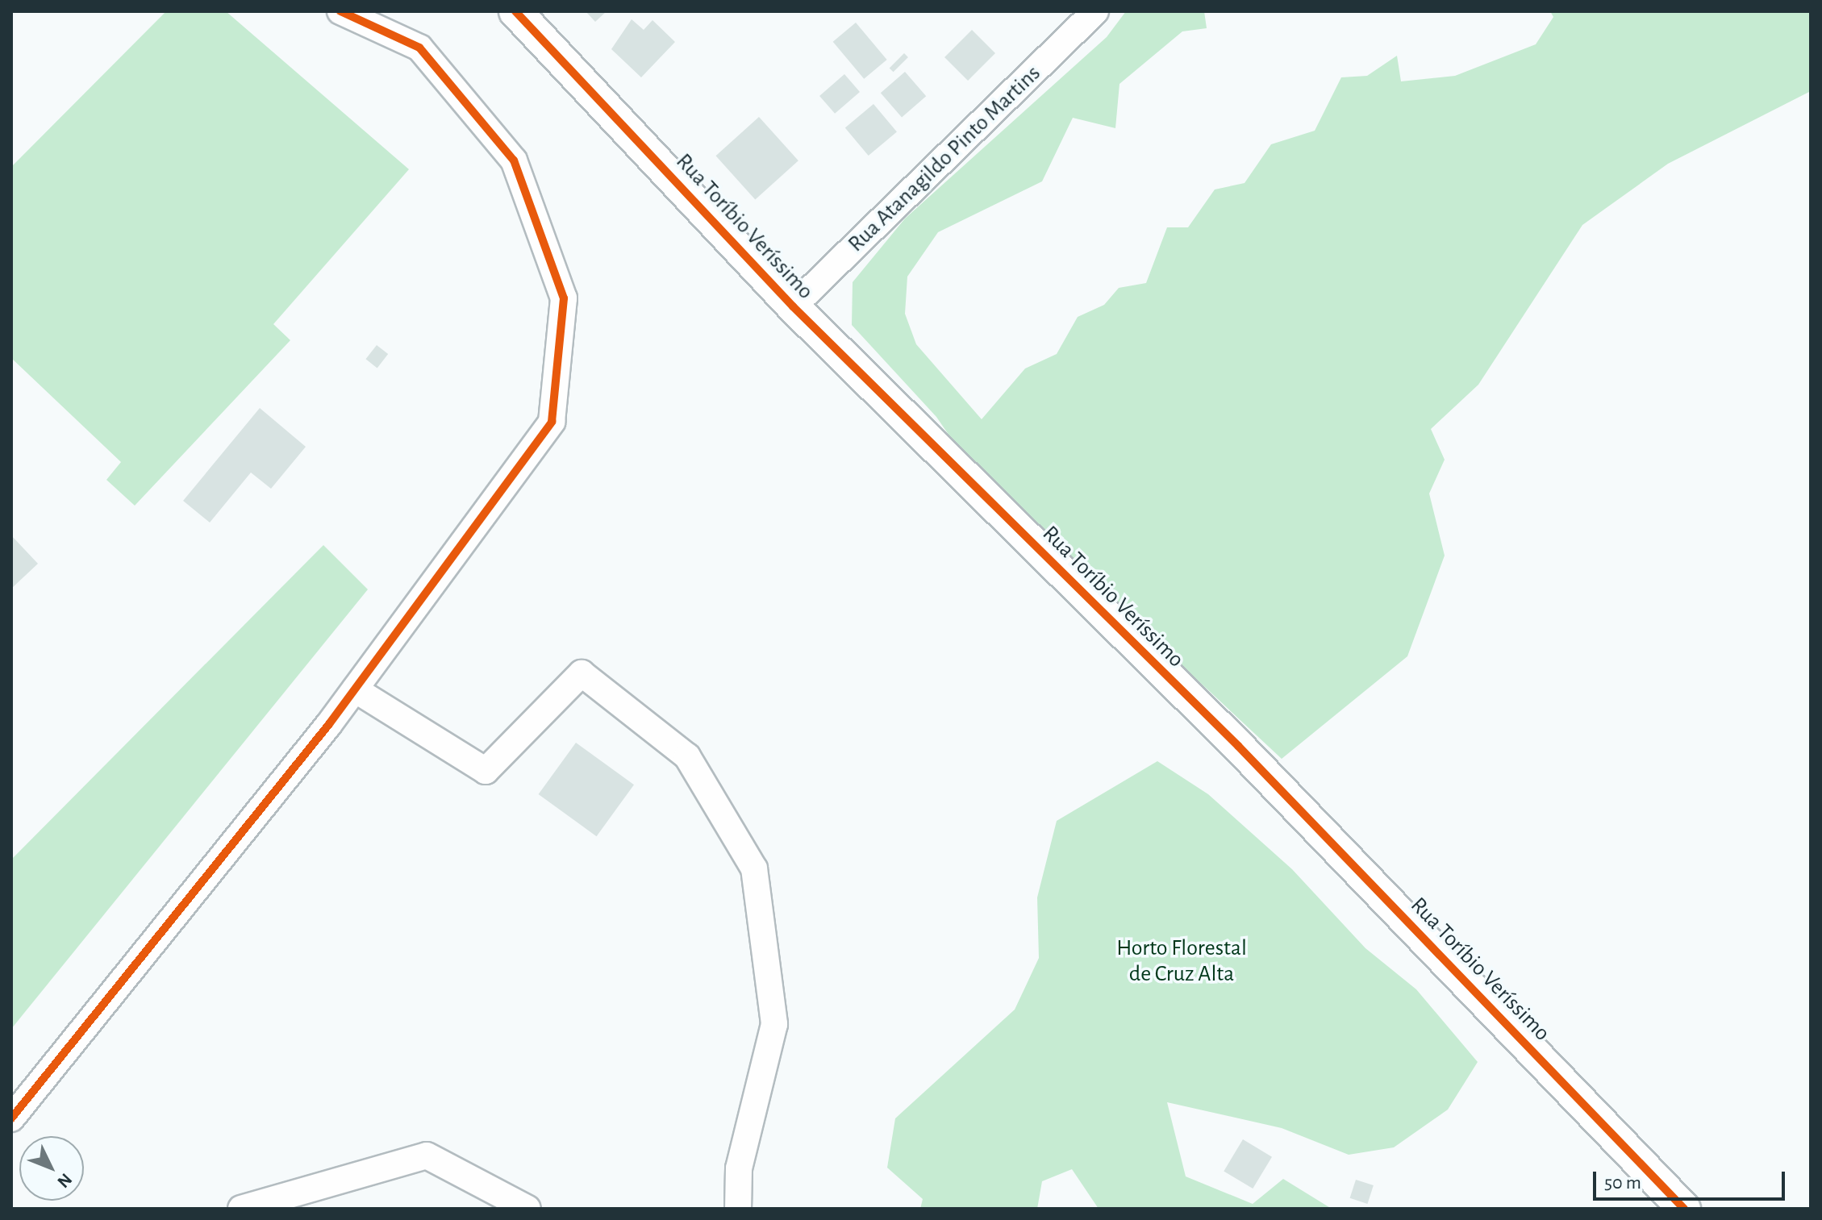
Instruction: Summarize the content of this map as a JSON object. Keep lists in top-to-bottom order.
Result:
{
  "streets": {
    "street": ["Rua Atanagildo Pinto Martins", "Rua Toríbio Veríssimo"]
  },
  "crossings": [
    ["Rua Atanagildo Pinto Martins", "Rua Toríbio Veríssimo"]
  ],
  "parks": ["Horto Florestal de Cruz Alta"],
  "scale_bar": "50 m",
  "north": "bottom right"
}
